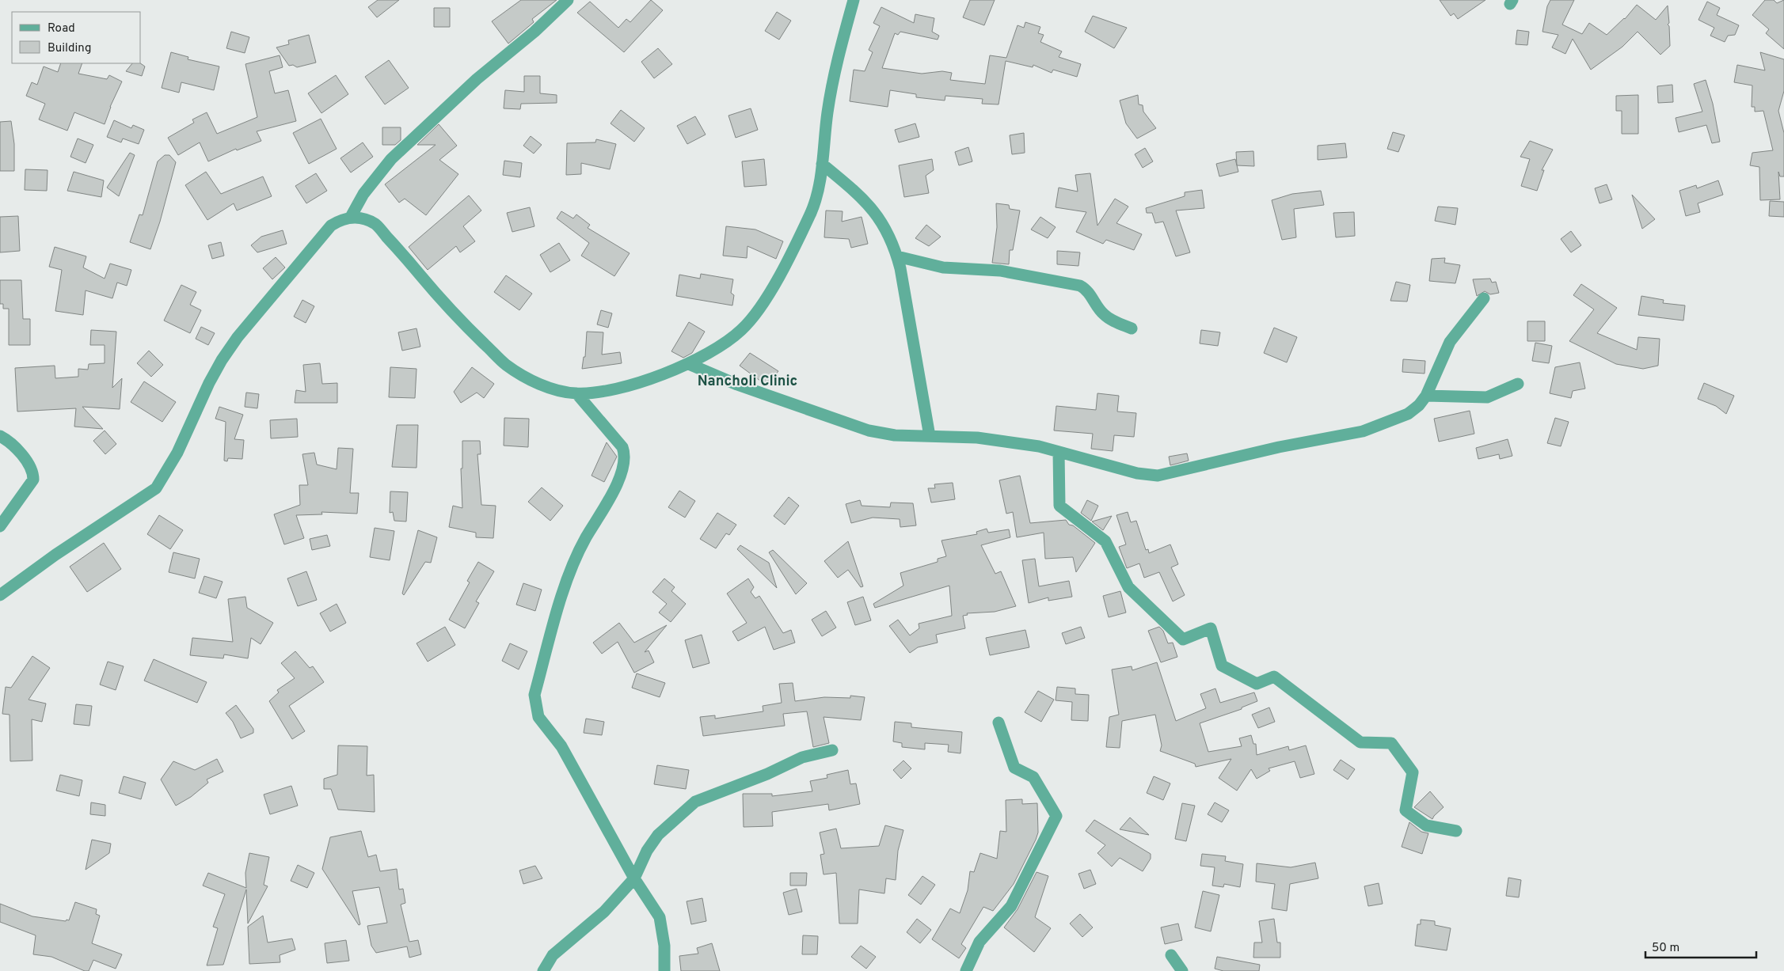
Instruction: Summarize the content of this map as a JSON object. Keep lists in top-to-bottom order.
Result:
{
  "districts": ["Nancholi Clinic"],
  "legend": ["Road", "Building"],
  "scale_bar": "50 m"
}
